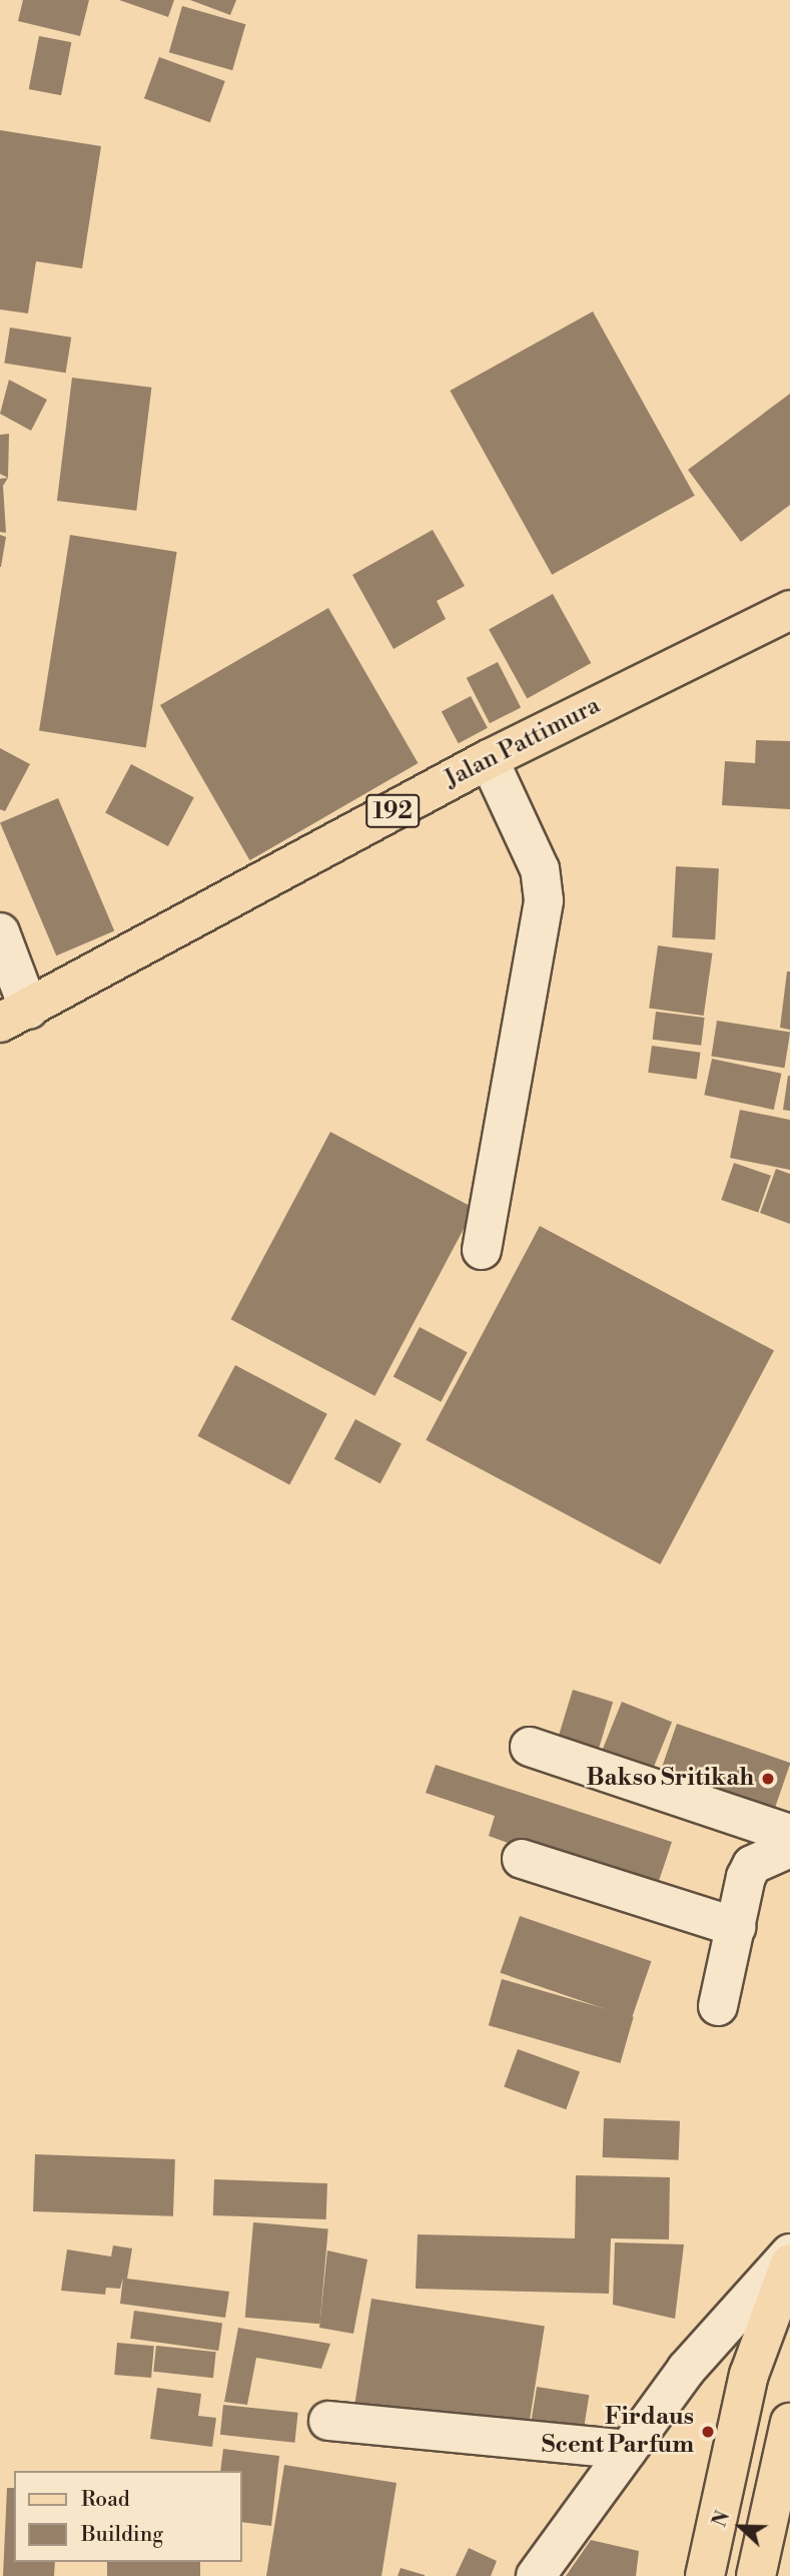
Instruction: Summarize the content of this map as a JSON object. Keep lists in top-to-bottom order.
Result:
{
  "streets": {
    "main road": ["Jalan Pattimura", "192"]
  },
  "places": ["Bakso Sritikah", "Firdaus Scent Parfum"],
  "legend": ["Road", "Building"],
  "north": "left"
}
